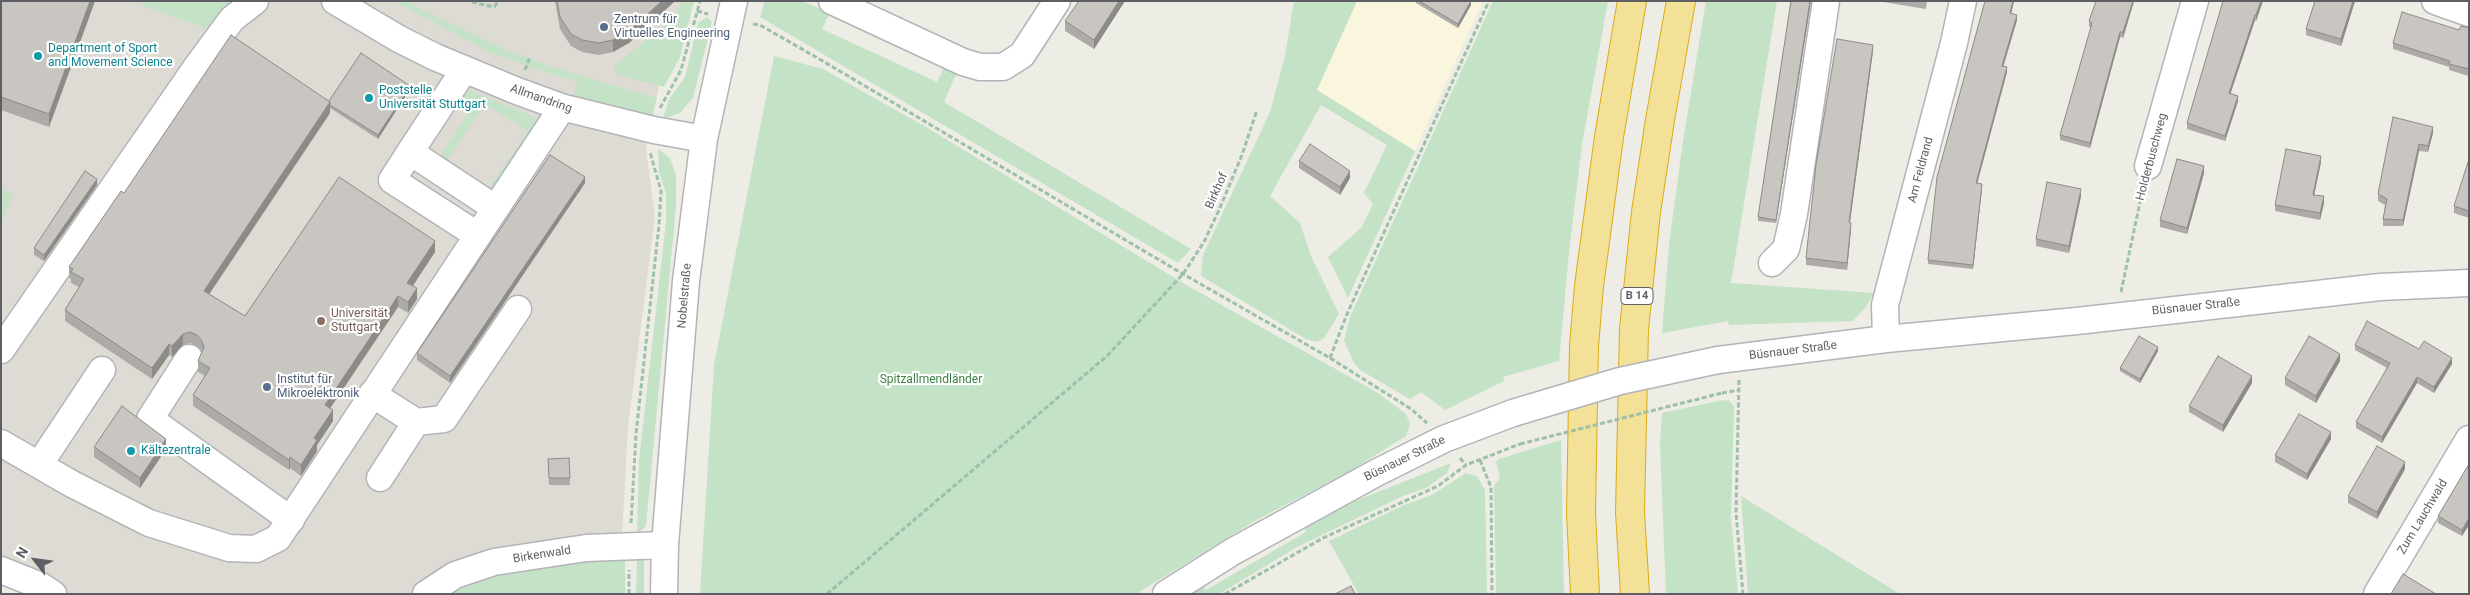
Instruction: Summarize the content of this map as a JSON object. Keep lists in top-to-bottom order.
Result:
{
  "streets": {
    "highway": ["B 14"],
    "street": [
      "Allmandring",
      "Holderbuschweg",
      "Am Feldrand",
      "Nobelstraße",
      "Büsnauer Straße",
      "Zum Lauchwald",
      "Birkenwald"
    ],
    "path": ["Birkhof"]
  },
  "crossings": [
    ["Allmandring", "Nobelstraße"],
    ["Holderbuschweg", "Büsnauer Straße"],
    ["Am Feldrand", "Büsnauer Straße"],
    ["Nobelstraße", "Birkenwald"]
  ],
  "parks": ["Spitzallmendländer"],
  "places": [
    "Zentrum für Virtuelles Engineering",
    "Department of Sport and Movement Science",
    "Poststelle Universität Stuttgart",
    "Universität Stuttgart",
    "Institut für Mikroelektronik",
    "Kältezentrale"
  ],
  "north": "top left"
}
